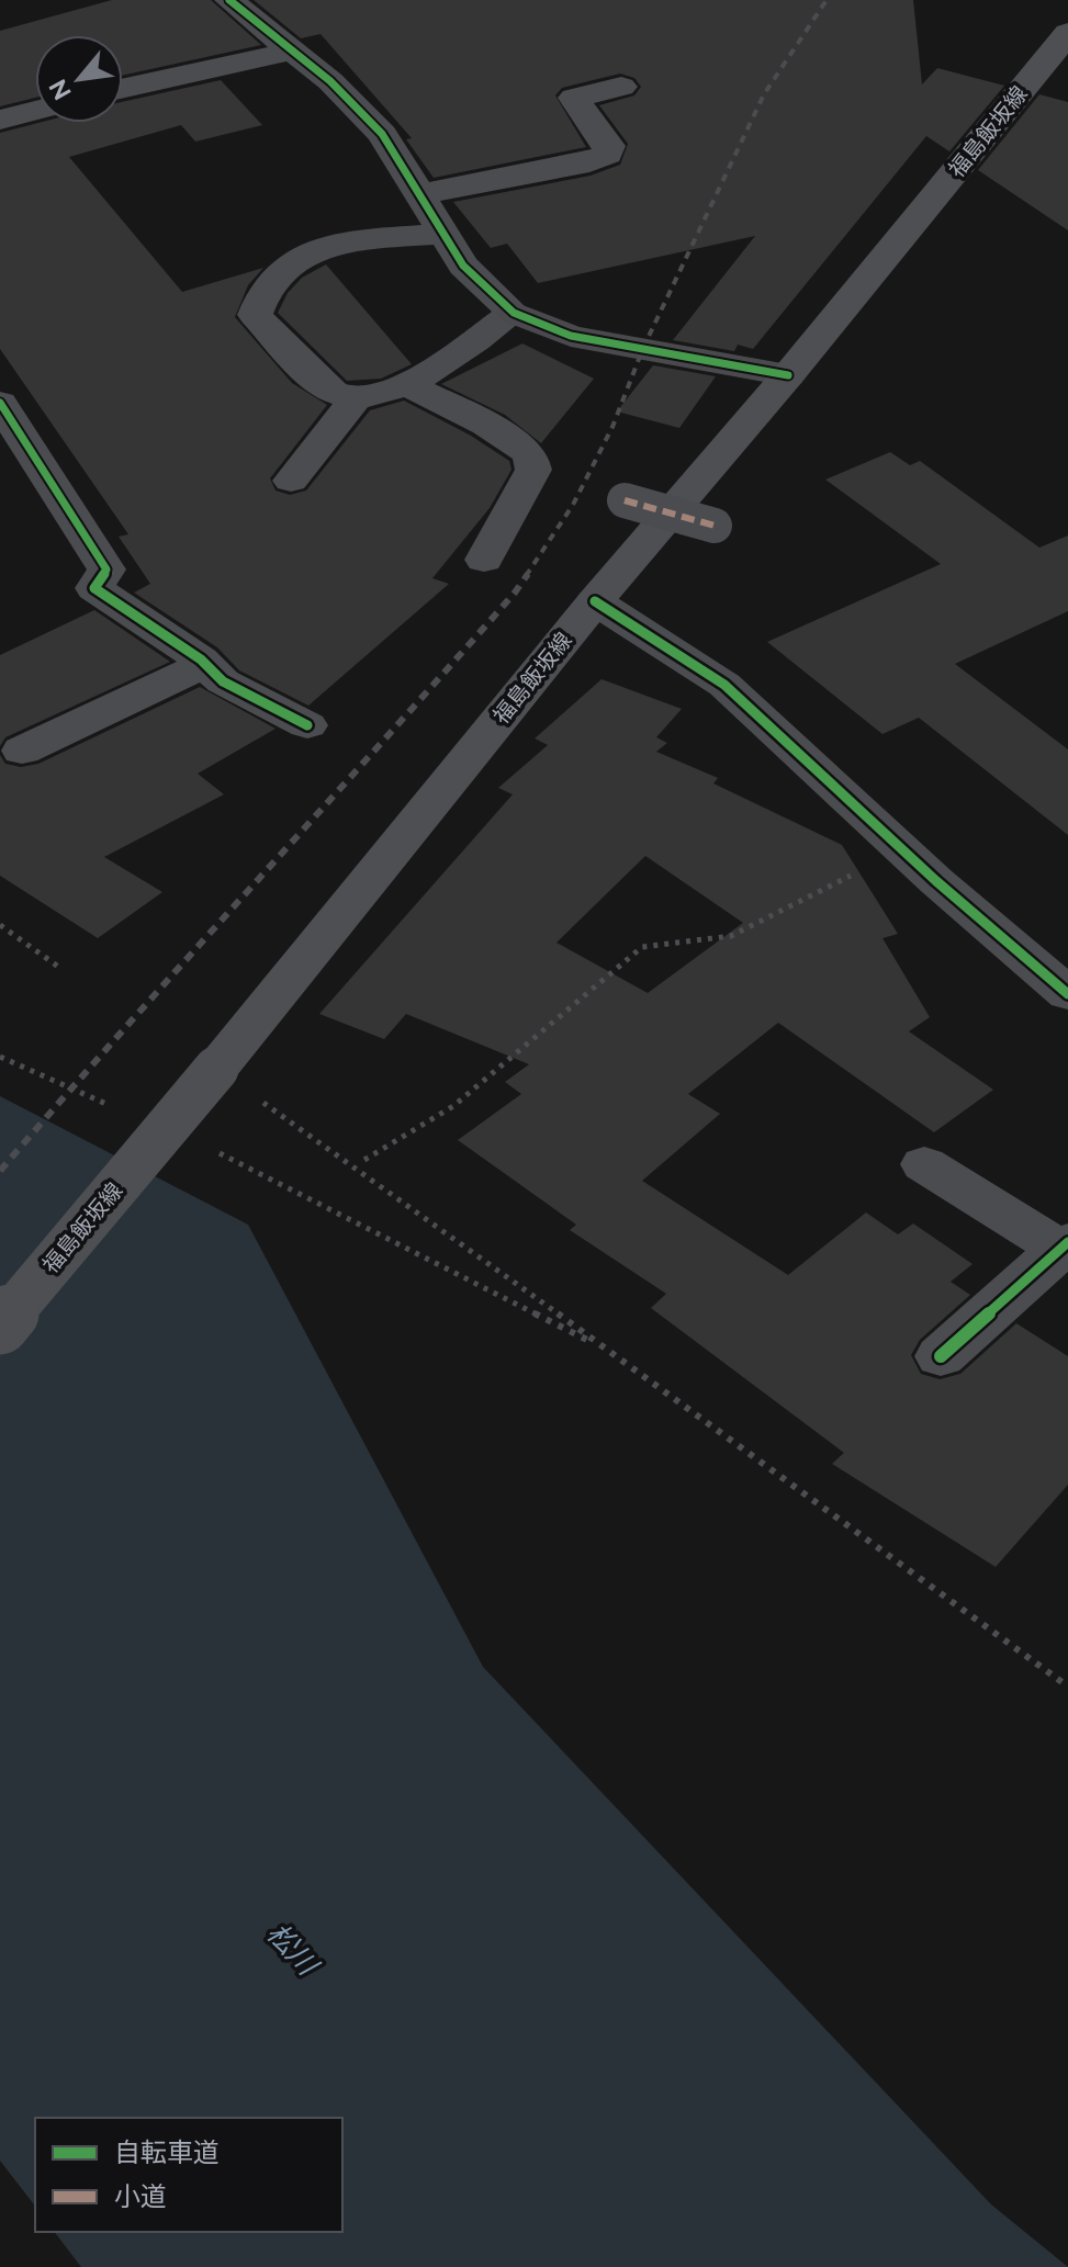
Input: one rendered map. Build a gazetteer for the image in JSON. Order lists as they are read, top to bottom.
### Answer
{
  "streets": {
    "main road": ["福島飯坂線"]
  },
  "water": ["松川"],
  "legend": ["自転車道", "小道"],
  "north": "bottom left"
}
